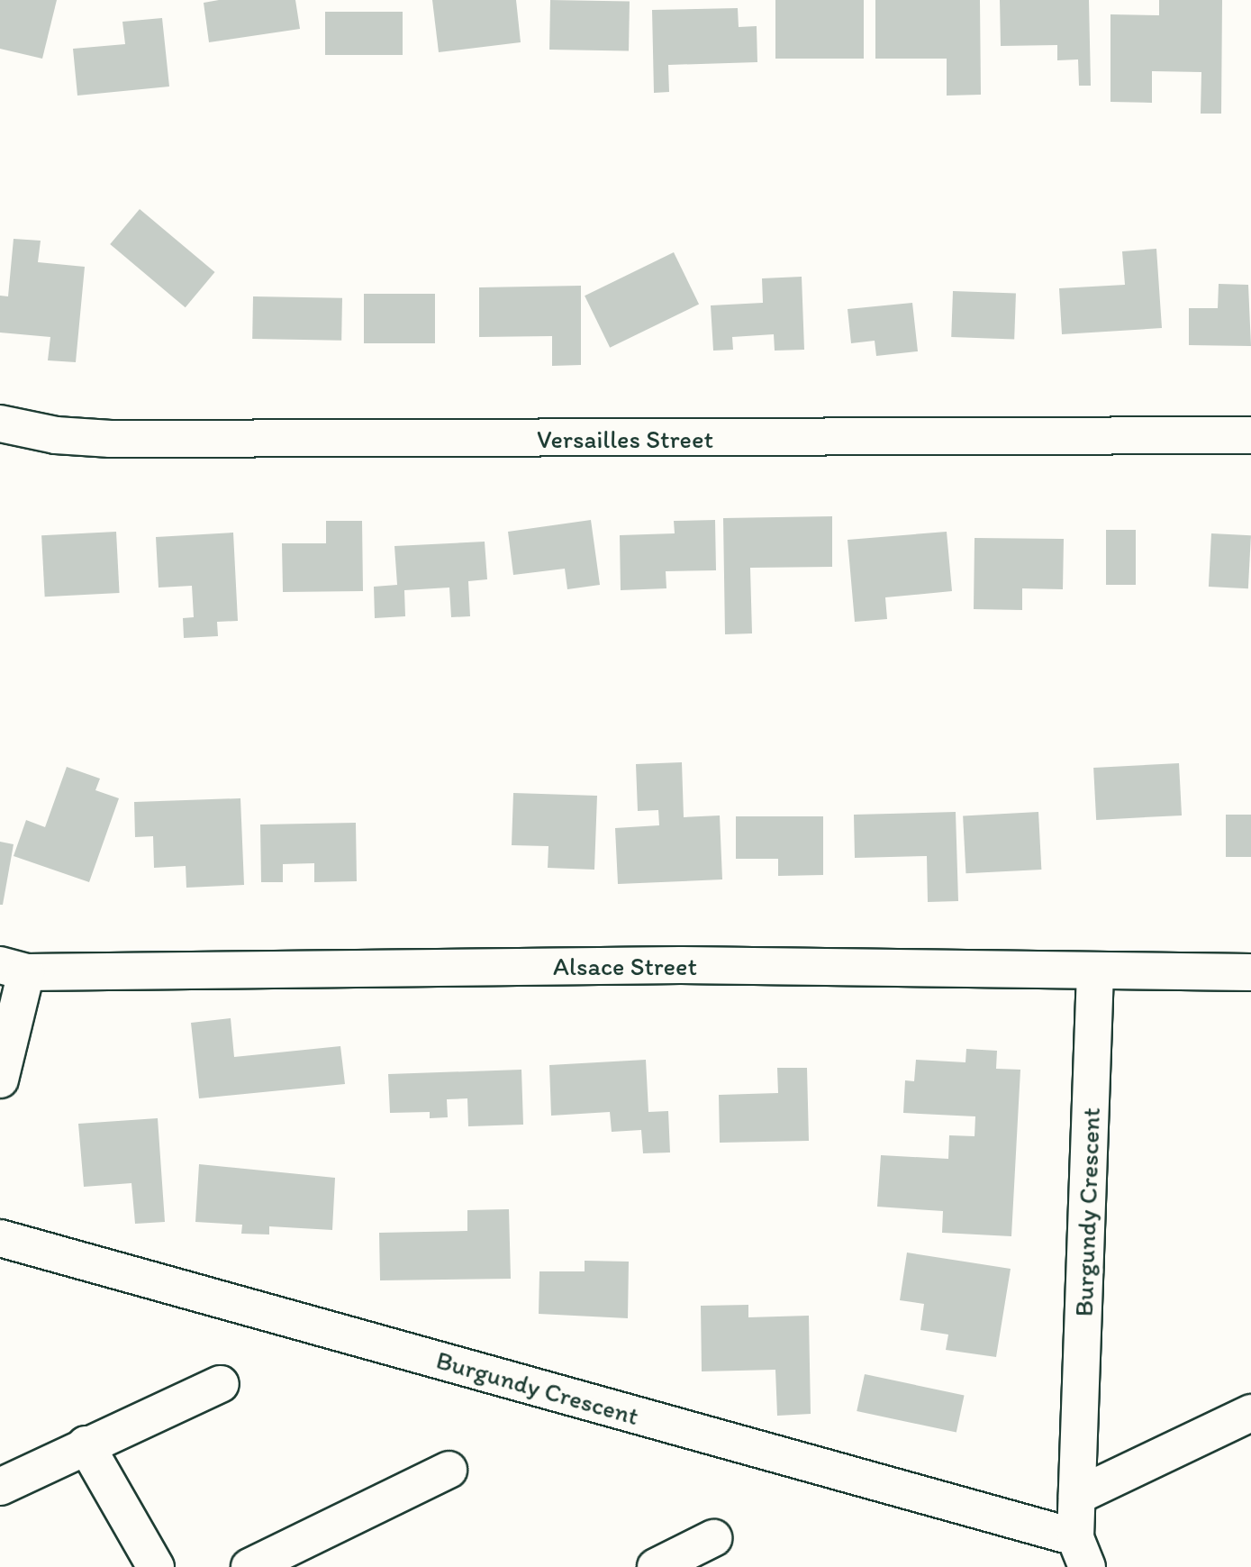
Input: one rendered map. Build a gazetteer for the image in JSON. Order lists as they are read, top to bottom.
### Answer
{
  "streets": {
    "street": ["Versailles Street", "Alsace Street", "Burgundy Crescent"]
  },
  "crossings": [
    ["Alsace Street", "Burgundy Crescent"]
  ]
}
